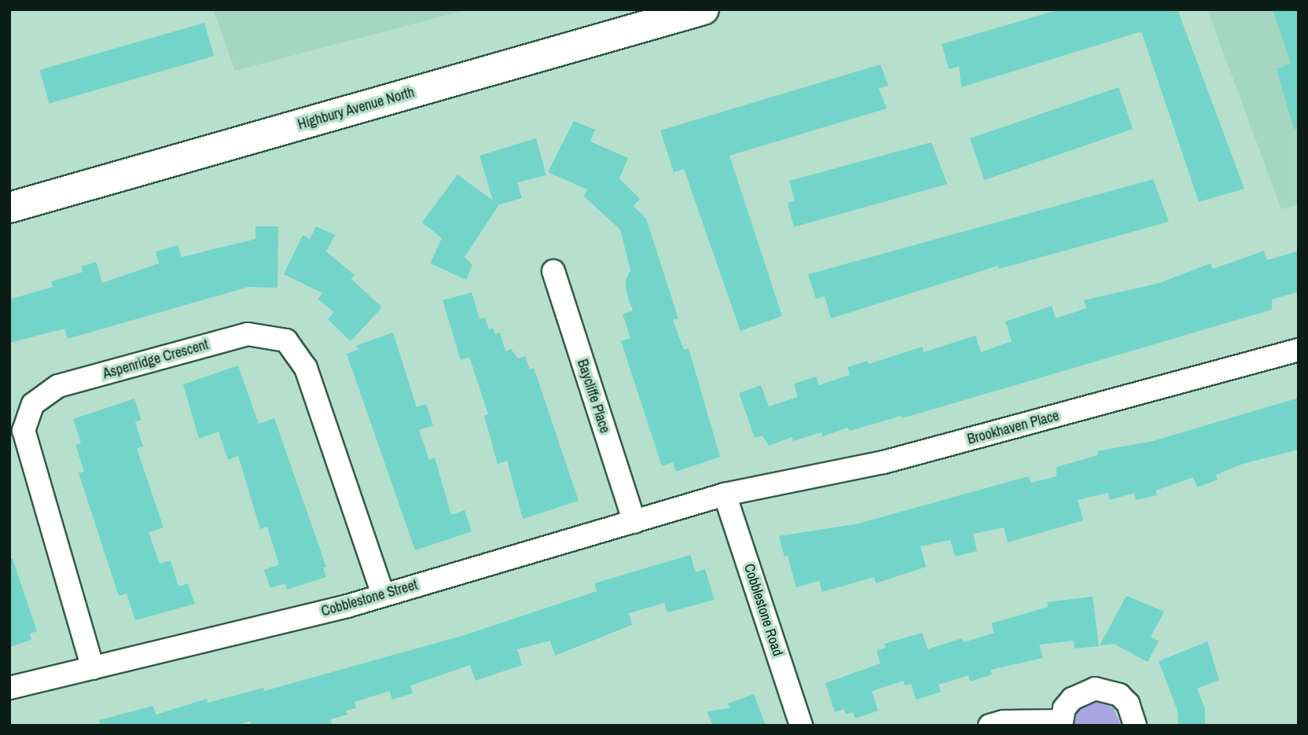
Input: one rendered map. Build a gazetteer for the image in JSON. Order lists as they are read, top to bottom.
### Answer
{
  "streets": {
    "main road": ["Highbury Avenue North"],
    "street": [
      "Aspenridge Crescent",
      "Baycliffe Place",
      "Brookhaven Place",
      "Cobblestone Street",
      "Cobblestone Road"
    ]
  },
  "crossings": [
    ["Aspenridge Crescent", "Cobblestone Street"],
    ["Baycliffe Place", "Cobblestone Street"],
    ["Brookhaven Place", "Cobblestone Street"],
    ["Brookhaven Place", "Cobblestone Road"],
    ["Cobblestone Street", "Cobblestone Road"]
  ]
}
